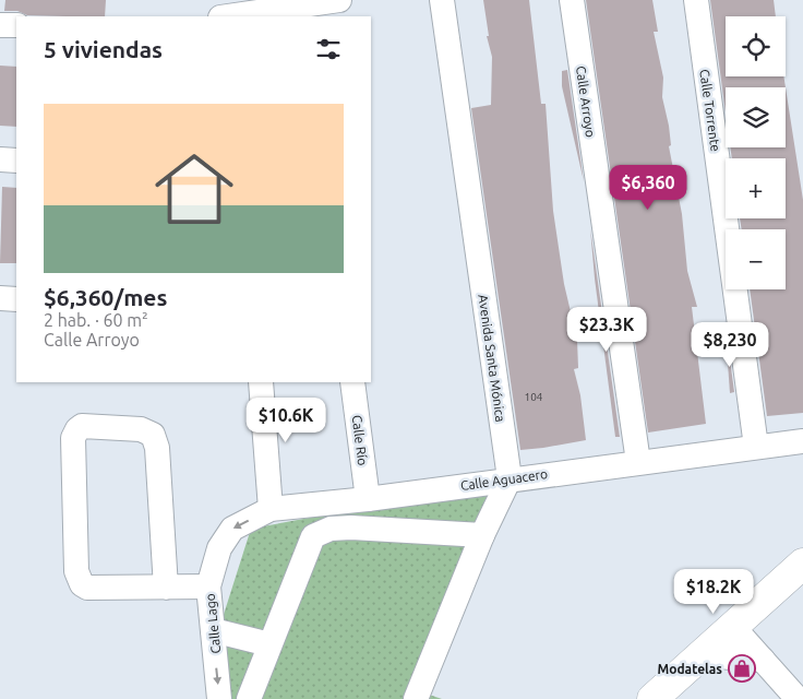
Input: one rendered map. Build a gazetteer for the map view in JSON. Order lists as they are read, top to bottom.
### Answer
{
  "streets": {
    "street": [
      "Calle Arroyo",
      "Calle Torrente",
      "Avenida Santa Mónica",
      "Calle Río",
      "Calle Aguacero",
      "Calle Lago"
    ]
  },
  "crossings": [
    ["Calle Arroyo", "Calle Aguacero"],
    ["Calle Torrente", "Calle Aguacero"],
    ["Avenida Santa Mónica", "Calle Aguacero"],
    ["Calle Río", "Calle Aguacero"],
    ["Calle Aguacero", "Calle Lago"]
  ],
  "one_way": ["Calle Lago"],
  "places": {
    "shop": ["Modatelas"]
  },
  "house_numbers": ["104"],
  "page": {
    "map_buttons": ["+", "−"],
    "heading": "5 viviendas",
    "list": [
      {
        "name": "$6,360/mes",
        "note": "2 hab. · 60 m² · Calle Arroyo"
      }
    ],
    "price": [
      "$6,360",
      "$23.3K",
      "$8,230",
      "$10.6K",
      "$18.2K"
    ]
  }
}
